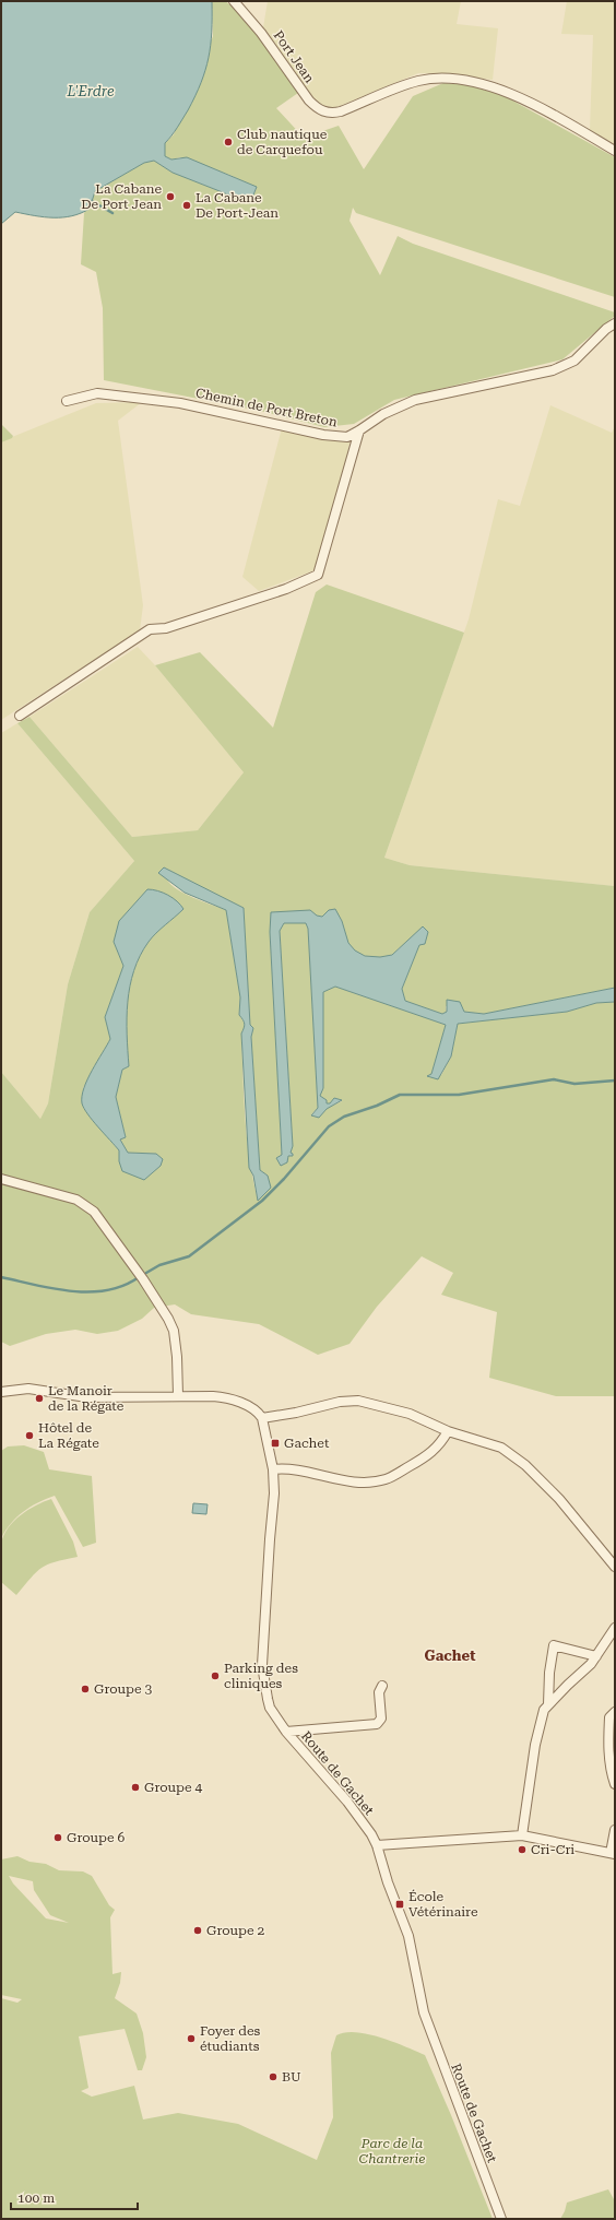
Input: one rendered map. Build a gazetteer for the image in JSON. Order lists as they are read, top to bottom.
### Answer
{
  "streets": {
    "street": ["Port Jean", "Chemin de Port Breton", "Route de Gachet"]
  },
  "districts": ["Gachet"],
  "water": ["L'Erdre"],
  "parks": ["Parc de la Chantrerie"],
  "places": {
    "other": [
      "Club nautique de Carquefou",
      "La Cabane De Port Jean",
      "La Cabane De Port-Jean",
      "Le Manoir de la Régate",
      "Hôtel de La Régate",
      "Parking des cliniques",
      "Groupe 3",
      "Groupe 4",
      "Groupe 6",
      "Cri-Cri",
      "Groupe 2",
      "Foyer des étudiants",
      "BU"
    ],
    "transit": ["Gachet", "École Vétérinaire"]
  },
  "scale_bar": "100 m"
}
